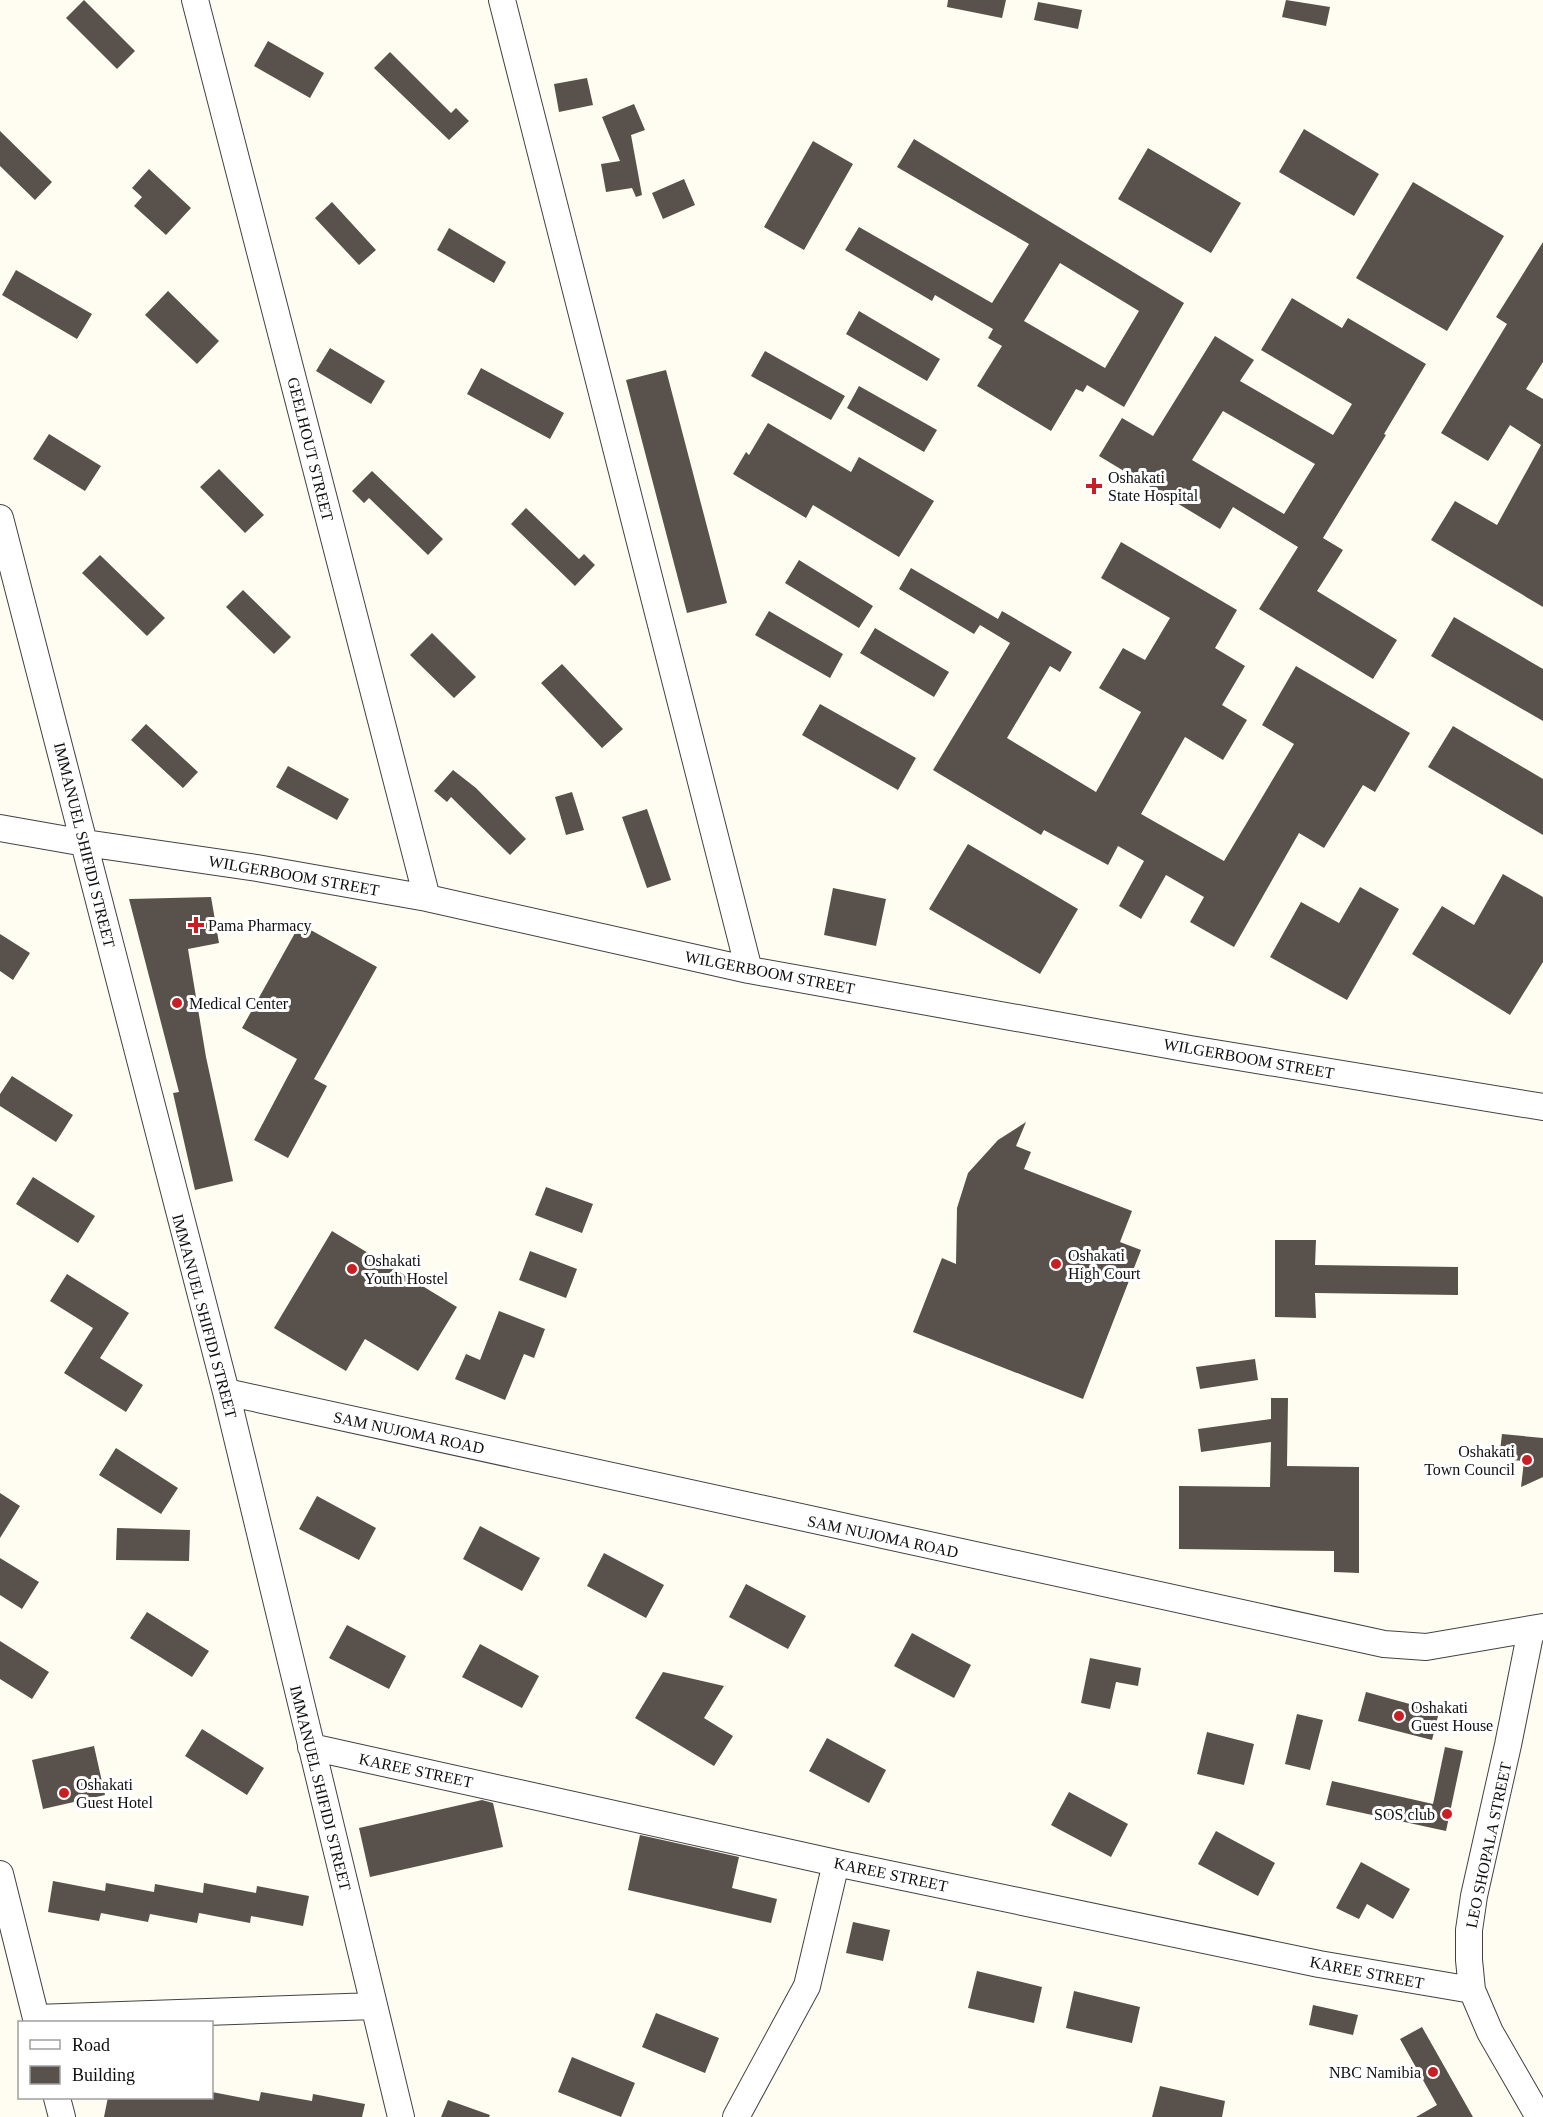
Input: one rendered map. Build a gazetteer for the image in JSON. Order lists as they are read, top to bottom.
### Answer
{
  "streets": {
    "street": [
      "GEELHOUT STREET",
      "IMMANUEL SHIFIDI STREET",
      "WILGERBOOM STREET",
      "SAM NUJOMA ROAD",
      "KAREE STREET",
      "LEO SHOPALA STREET"
    ]
  },
  "crossings": [
    ["GEELHOUT STREET", "WILGERBOOM STREET"],
    ["IMMANUEL SHIFIDI STREET", "WILGERBOOM STREET"],
    ["IMMANUEL SHIFIDI STREET", "SAM NUJOMA ROAD"],
    ["IMMANUEL SHIFIDI STREET", "KAREE STREET"],
    ["SAM NUJOMA ROAD", "LEO SHOPALA STREET"],
    ["KAREE STREET", "LEO SHOPALA STREET"]
  ],
  "places": {
    "health": ["Oshakati State Hospital", "Pama Pharmacy"],
    "other": [
      "Medical Center",
      "Oshakati High Court",
      "Oshakati Youth Hostel",
      "Oshakati Town Council",
      "Oshakati Guest House",
      "Oshakati Guest Hotel",
      "SOS club",
      "NBC Namibia"
    ]
  },
  "legend": ["Road", "Building"]
}
